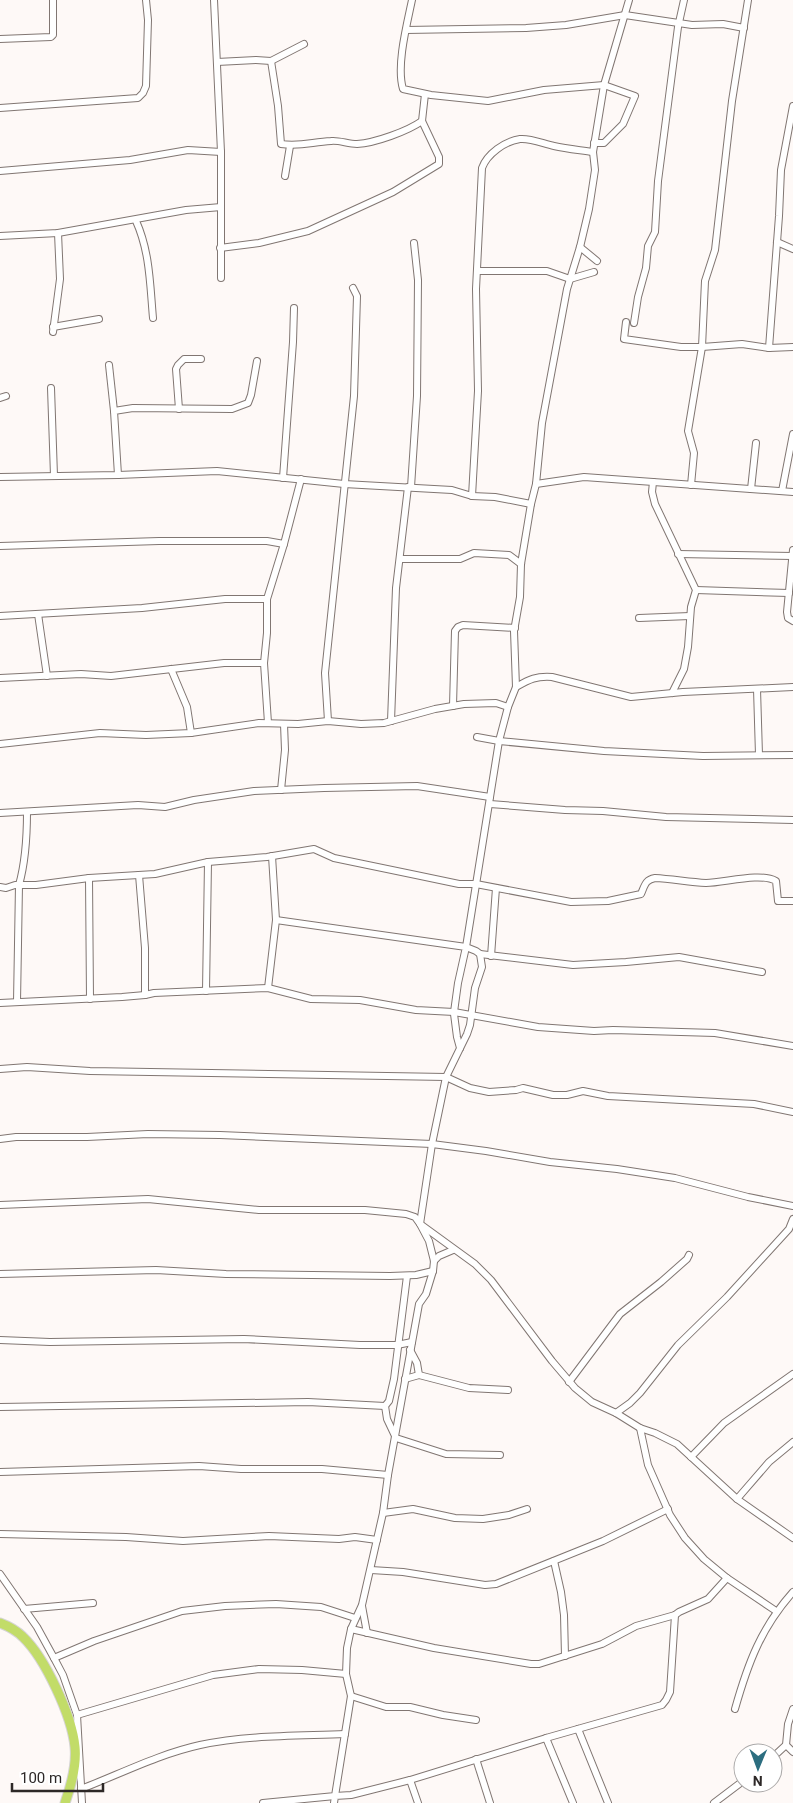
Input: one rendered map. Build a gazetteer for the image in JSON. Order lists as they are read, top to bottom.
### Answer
{
  "scale_bar": "100 m",
  "north": "bottom"
}
